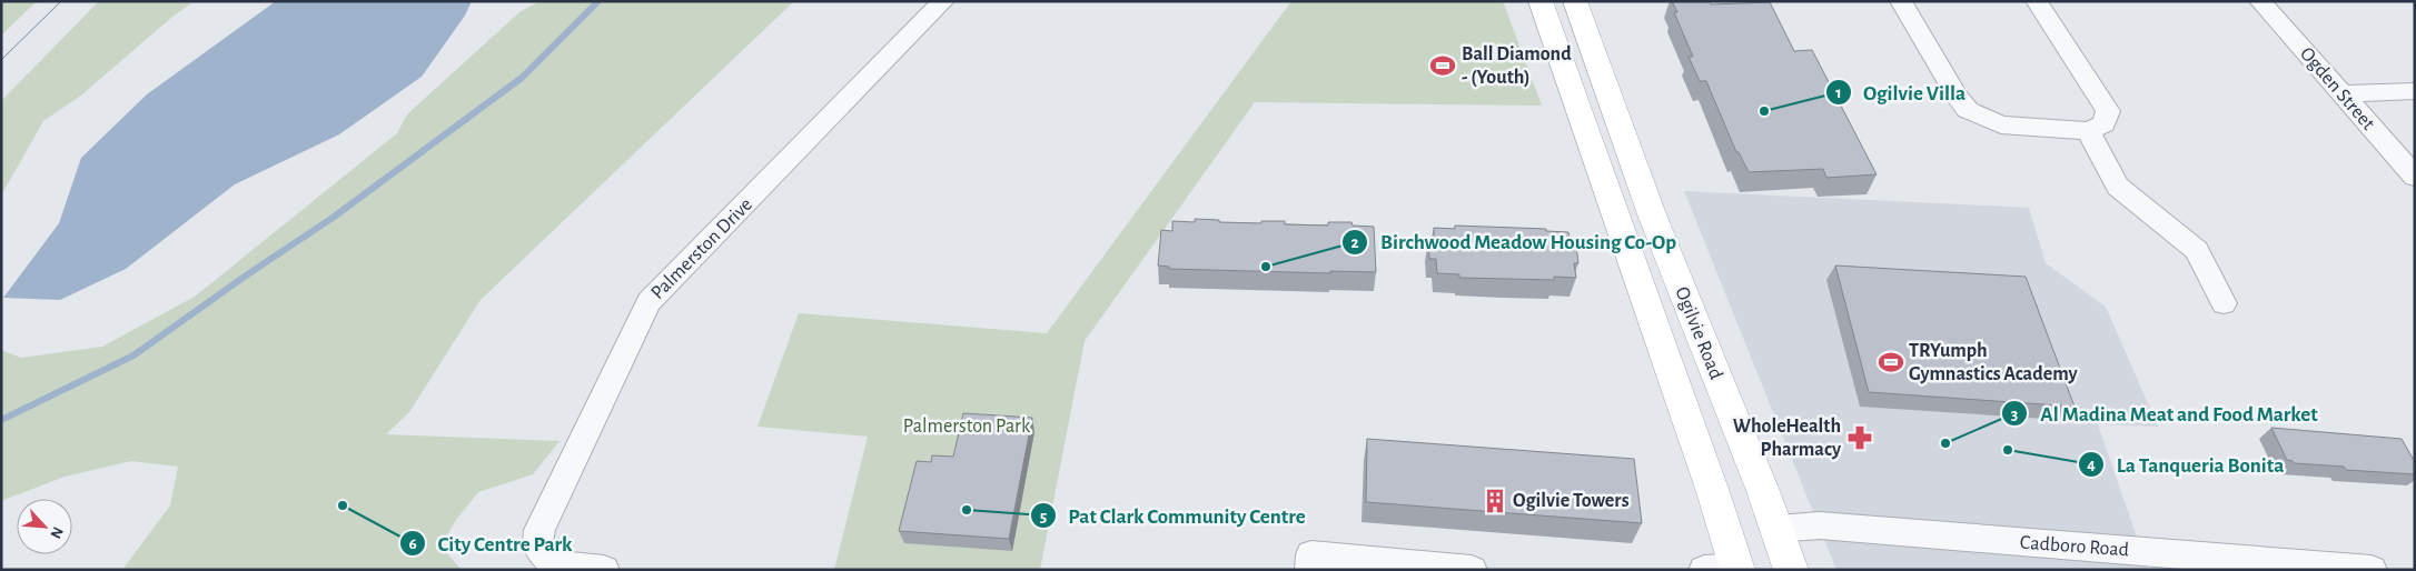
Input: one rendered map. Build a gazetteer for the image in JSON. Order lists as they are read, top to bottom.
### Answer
{
  "streets": {
    "main road": ["Ogilvie Road"],
    "street": ["Ogden Street", "Palmerston Drive", "Cadboro Road"]
  },
  "crossings": [
    ["Ogilvie Road", "Cadboro Road"]
  ],
  "parks": ["Palmerston Park"],
  "places": {
    "sports": ["Ball Diamond - (Youth)", "TRYumph Gymnastics Academy"],
    "other": [
      "Ogilvie Villa",
      "Birchwood Meadow Housing Co-Op",
      "Al Madina Meat and Food Market",
      "La Tanqueria Bonita",
      "City Centre Park",
      "Pat Clark Community Centre"
    ],
    "pharmacy": ["WholeHealth Pharmacy"],
    "building": ["Ogilvie Towers"]
  },
  "north": "bottom right"
}
